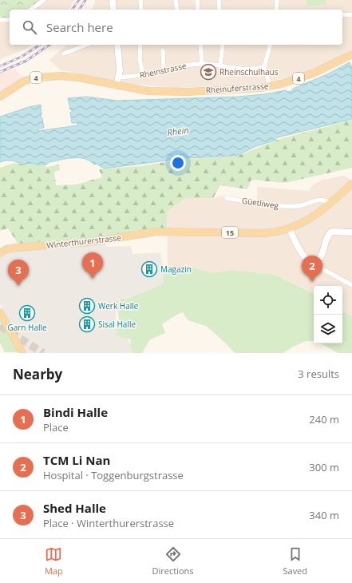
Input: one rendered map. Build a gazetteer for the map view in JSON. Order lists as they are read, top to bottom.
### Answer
{
  "streets": {
    "main road": [
      "4",
      "Rheinuferstrasse",
      "15",
      "Winterthurerstrasse"
    ],
    "street": ["Rheinstrasse", "Güetliweg"]
  },
  "crossings": [
    ["4", "Rheinuferstrasse"],
    ["Güetliweg", "15"],
    ["15", "Winterthurerstrasse"]
  ],
  "water": ["Rhein"],
  "places": {
    "school or university": ["Rheinschulhaus"],
    "building": [
      "Magazin",
      "Werk Halle",
      "Garn Halle",
      "Sisal Halle"
    ]
  },
  "page": {
    "search": "Search here",
    "pins": ["1", "2", "3"],
    "heading": ["Nearby", "3 results"],
    "list": [
      {
        "mark": "1",
        "name": "Bindi Halle",
        "note": "Place",
        "value": "240 m"
      },
      {
        "mark": "2",
        "name": "TCM Li Nan",
        "note": "Hospital · Toggenburgstrasse",
        "value": "300 m"
      },
      {
        "mark": "3",
        "name": "Shed Halle",
        "note": "Place · Winterthurerstrasse",
        "value": "340 m"
      }
    ],
    "nav": ["Map", "Directions", "Saved"]
  }
}
